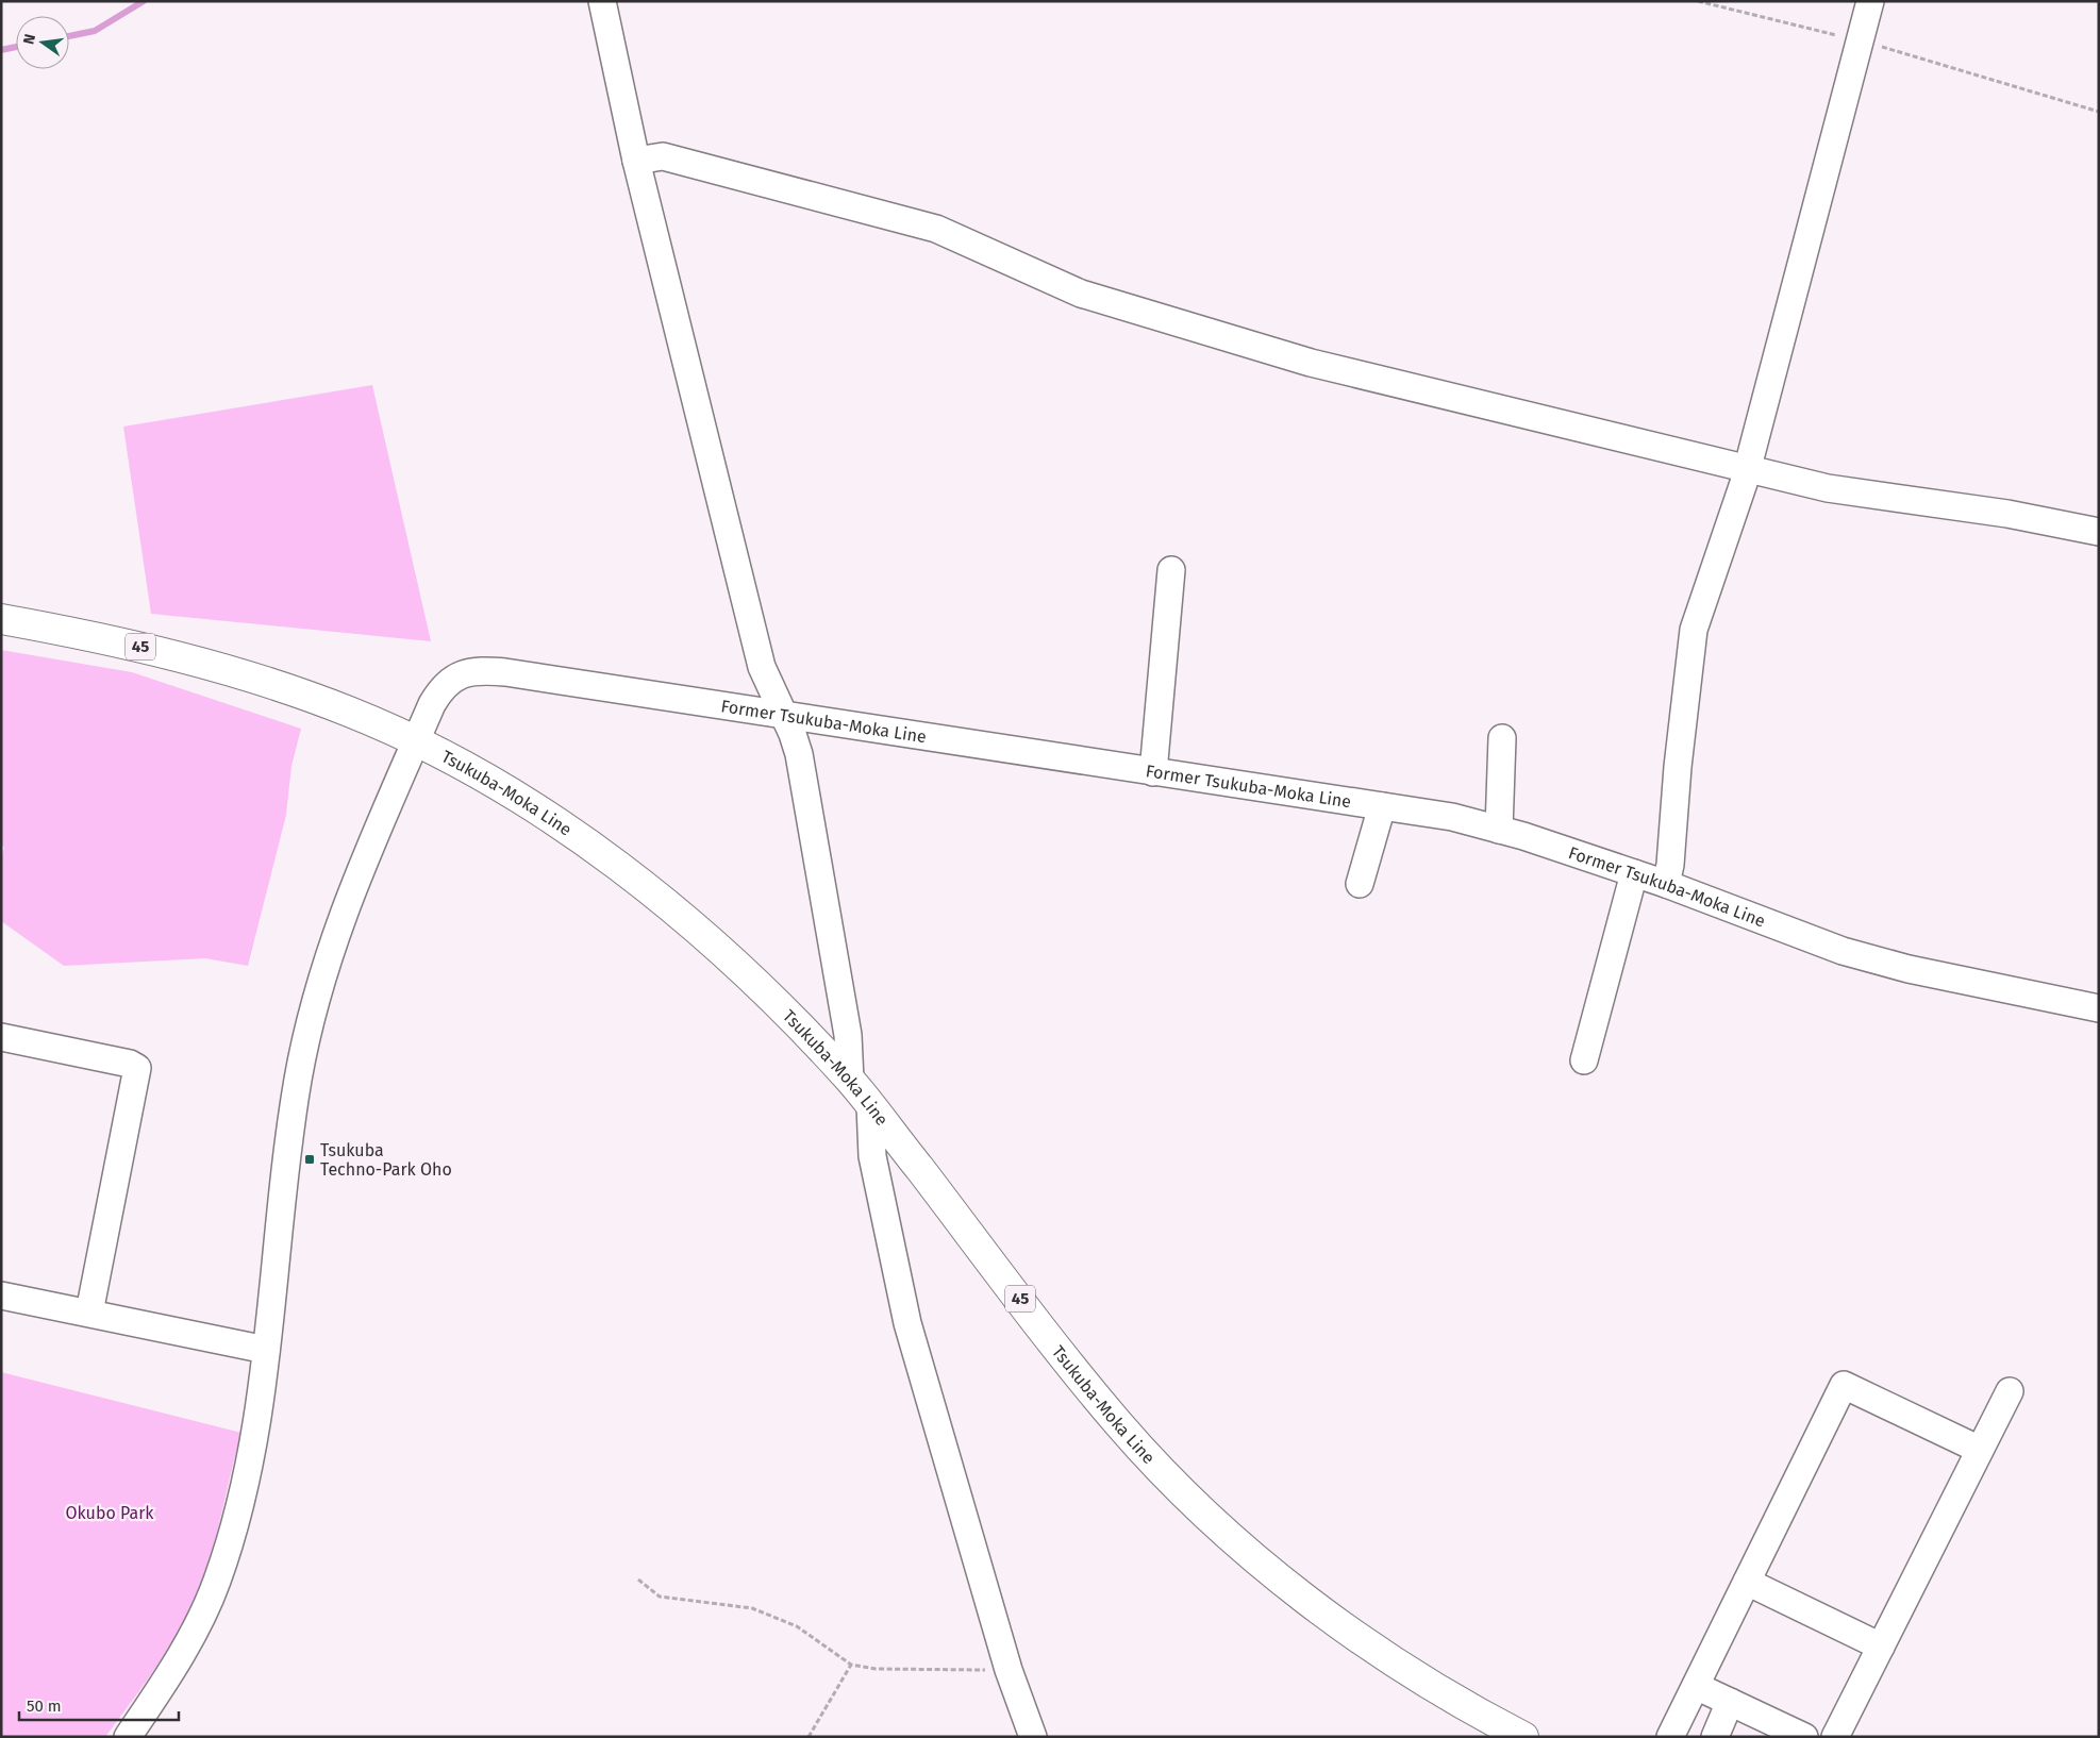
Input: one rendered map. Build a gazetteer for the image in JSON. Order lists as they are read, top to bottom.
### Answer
{
  "streets": {
    "main road": ["45", "Tsukuba-Moka Line"],
    "street": ["Former Tsukuba-Moka Line"]
  },
  "crossings": [
    ["Former Tsukuba-Moka Line", "Tsukuba-Moka Line"]
  ],
  "parks": ["Okubo Park"],
  "places": {
    "transit": ["Tsukuba Techno-Park Oho"]
  },
  "scale_bar": "50 m",
  "north": "left"
}
